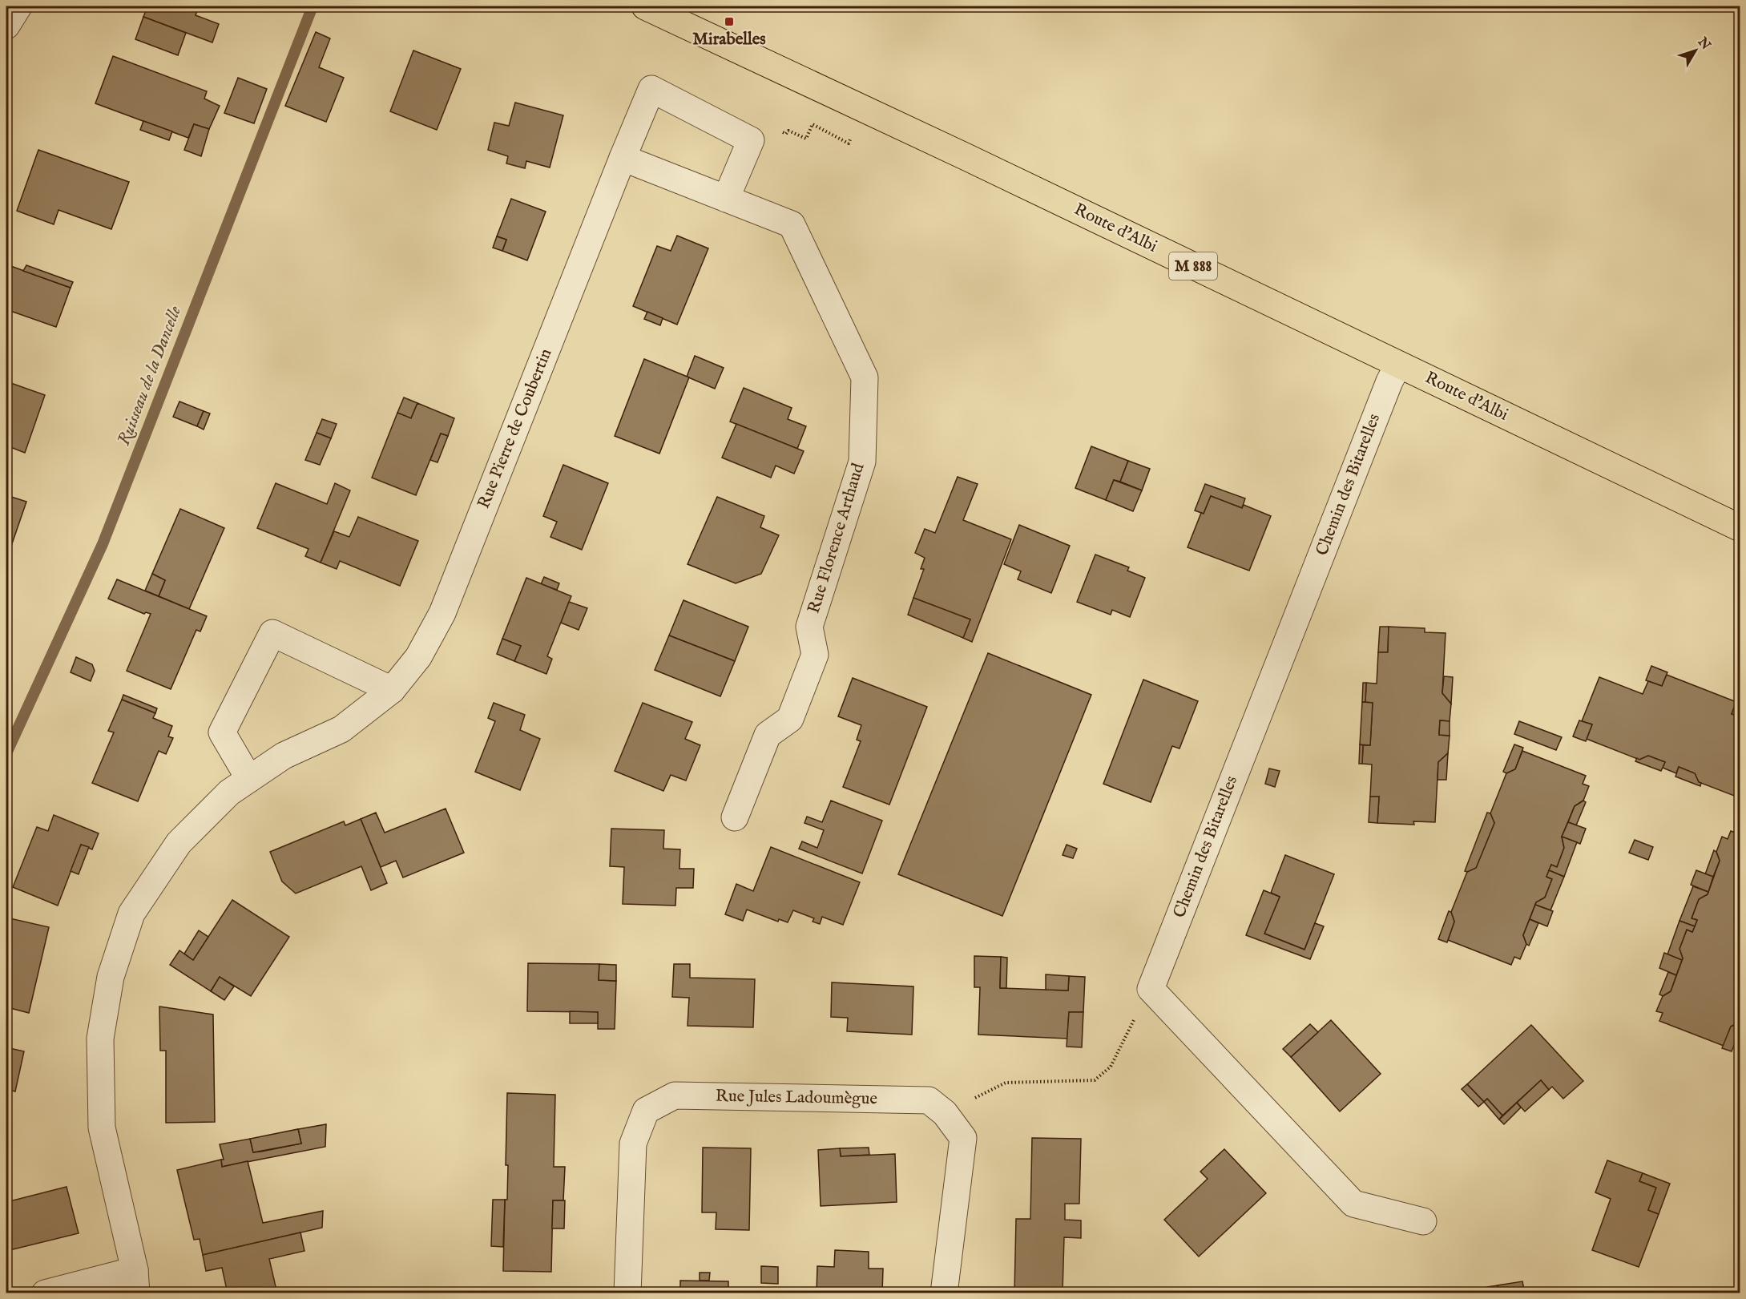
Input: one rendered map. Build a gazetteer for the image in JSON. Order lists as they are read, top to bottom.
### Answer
{
  "streets": {
    "main road": ["Route d'Albi", "M 888"],
    "street": [
      "Rue Pierre de Coubertin",
      "Chemin des Bitarelles",
      "Rue Florence Arthaud",
      "Rue Jules Ladoumègue"
    ]
  },
  "crossings": [
    ["Route d'Albi", "Chemin des Bitarelles"],
    ["Rue Pierre de Coubertin", "Rue Florence Arthaud"]
  ],
  "water": ["Ruisseau de la Dancelle"],
  "places": {
    "transit": ["Mirabelles"]
  },
  "north": "top right"
}
